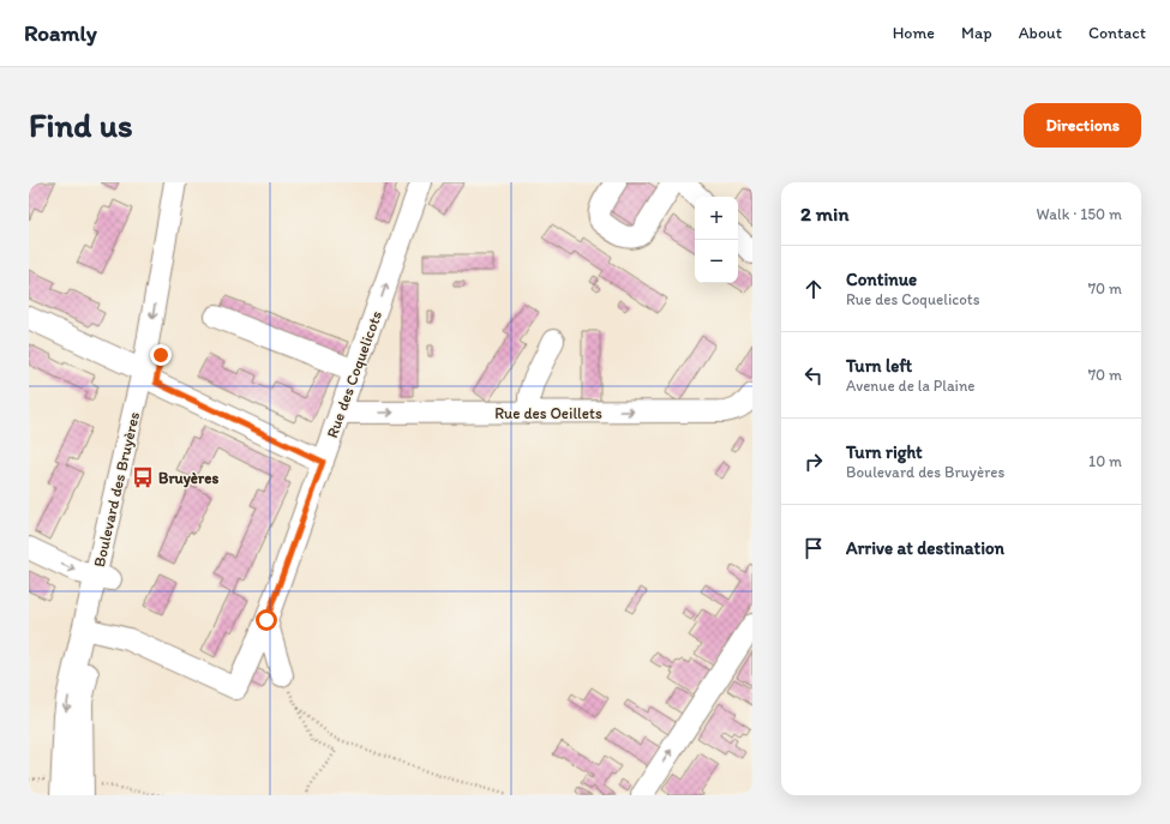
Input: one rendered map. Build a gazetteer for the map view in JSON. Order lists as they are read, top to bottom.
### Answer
{
  "streets": {
    "street": ["Rue des Coquelicots", "Rue des Oeillets", "Boulevard des Bruyères"]
  },
  "crossings": [
    ["Rue des Coquelicots", "Rue des Oeillets"],
    ["Rue des Coquelicots", "Boulevard des Bruyères"]
  ],
  "one_way": ["Rue des Oeillets"],
  "places": {
    "bus stop": ["Bruyères"]
  },
  "page": {
    "header": "Roamly",
    "nav": [
      "Home",
      "Map",
      "About",
      "Contact"
    ],
    "buttons": "Directions",
    "title": "Find us",
    "heading": ["2 min", "Walk · 150 m"],
    "map_buttons": ["+", "−"],
    "list": [
      ["Continue", "Rue des Coquelicots", "70 m"],
      ["Turn left", "Avenue de la Plaine", "70 m"],
      ["Turn right", "Boulevard des Bruyères", "10 m"],
      "Arrive at destination"
    ]
  }
}
